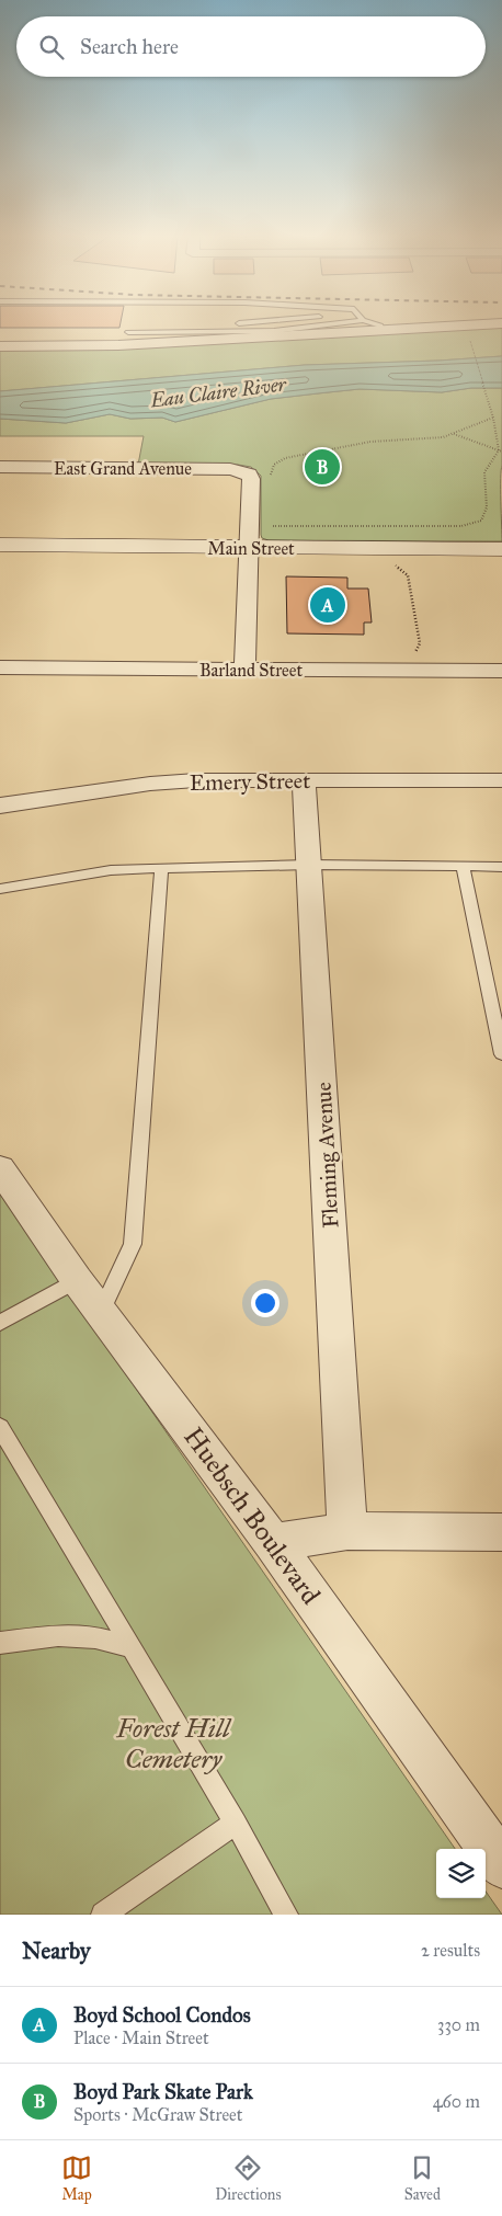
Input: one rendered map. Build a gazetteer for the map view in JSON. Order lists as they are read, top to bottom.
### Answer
{
  "streets": {
    "street": [
      "East Grand Avenue",
      "Main Street",
      "Barland Street",
      "Emery Street",
      "Fleming Avenue",
      "Huebsch Boulevard"
    ]
  },
  "crossings": [
    ["East Grand Avenue", "Main Street"],
    ["Emery Street", "Fleming Avenue"]
  ],
  "water": ["Eau Claire River"],
  "parks": ["Forest Hill Cemetery"],
  "page": {
    "search": "Search here",
    "pins": ["B", "A"],
    "heading": ["Nearby", "2 results"],
    "list": [
      {
        "mark": "A",
        "name": "Boyd School Condos",
        "note": "Place · Main Street",
        "value": "330 m"
      },
      {
        "mark": "B",
        "name": "Boyd Park Skate Park",
        "note": "Sports · McGraw Street",
        "value": "460 m"
      }
    ],
    "nav": ["Map", "Directions", "Saved"]
  }
}
